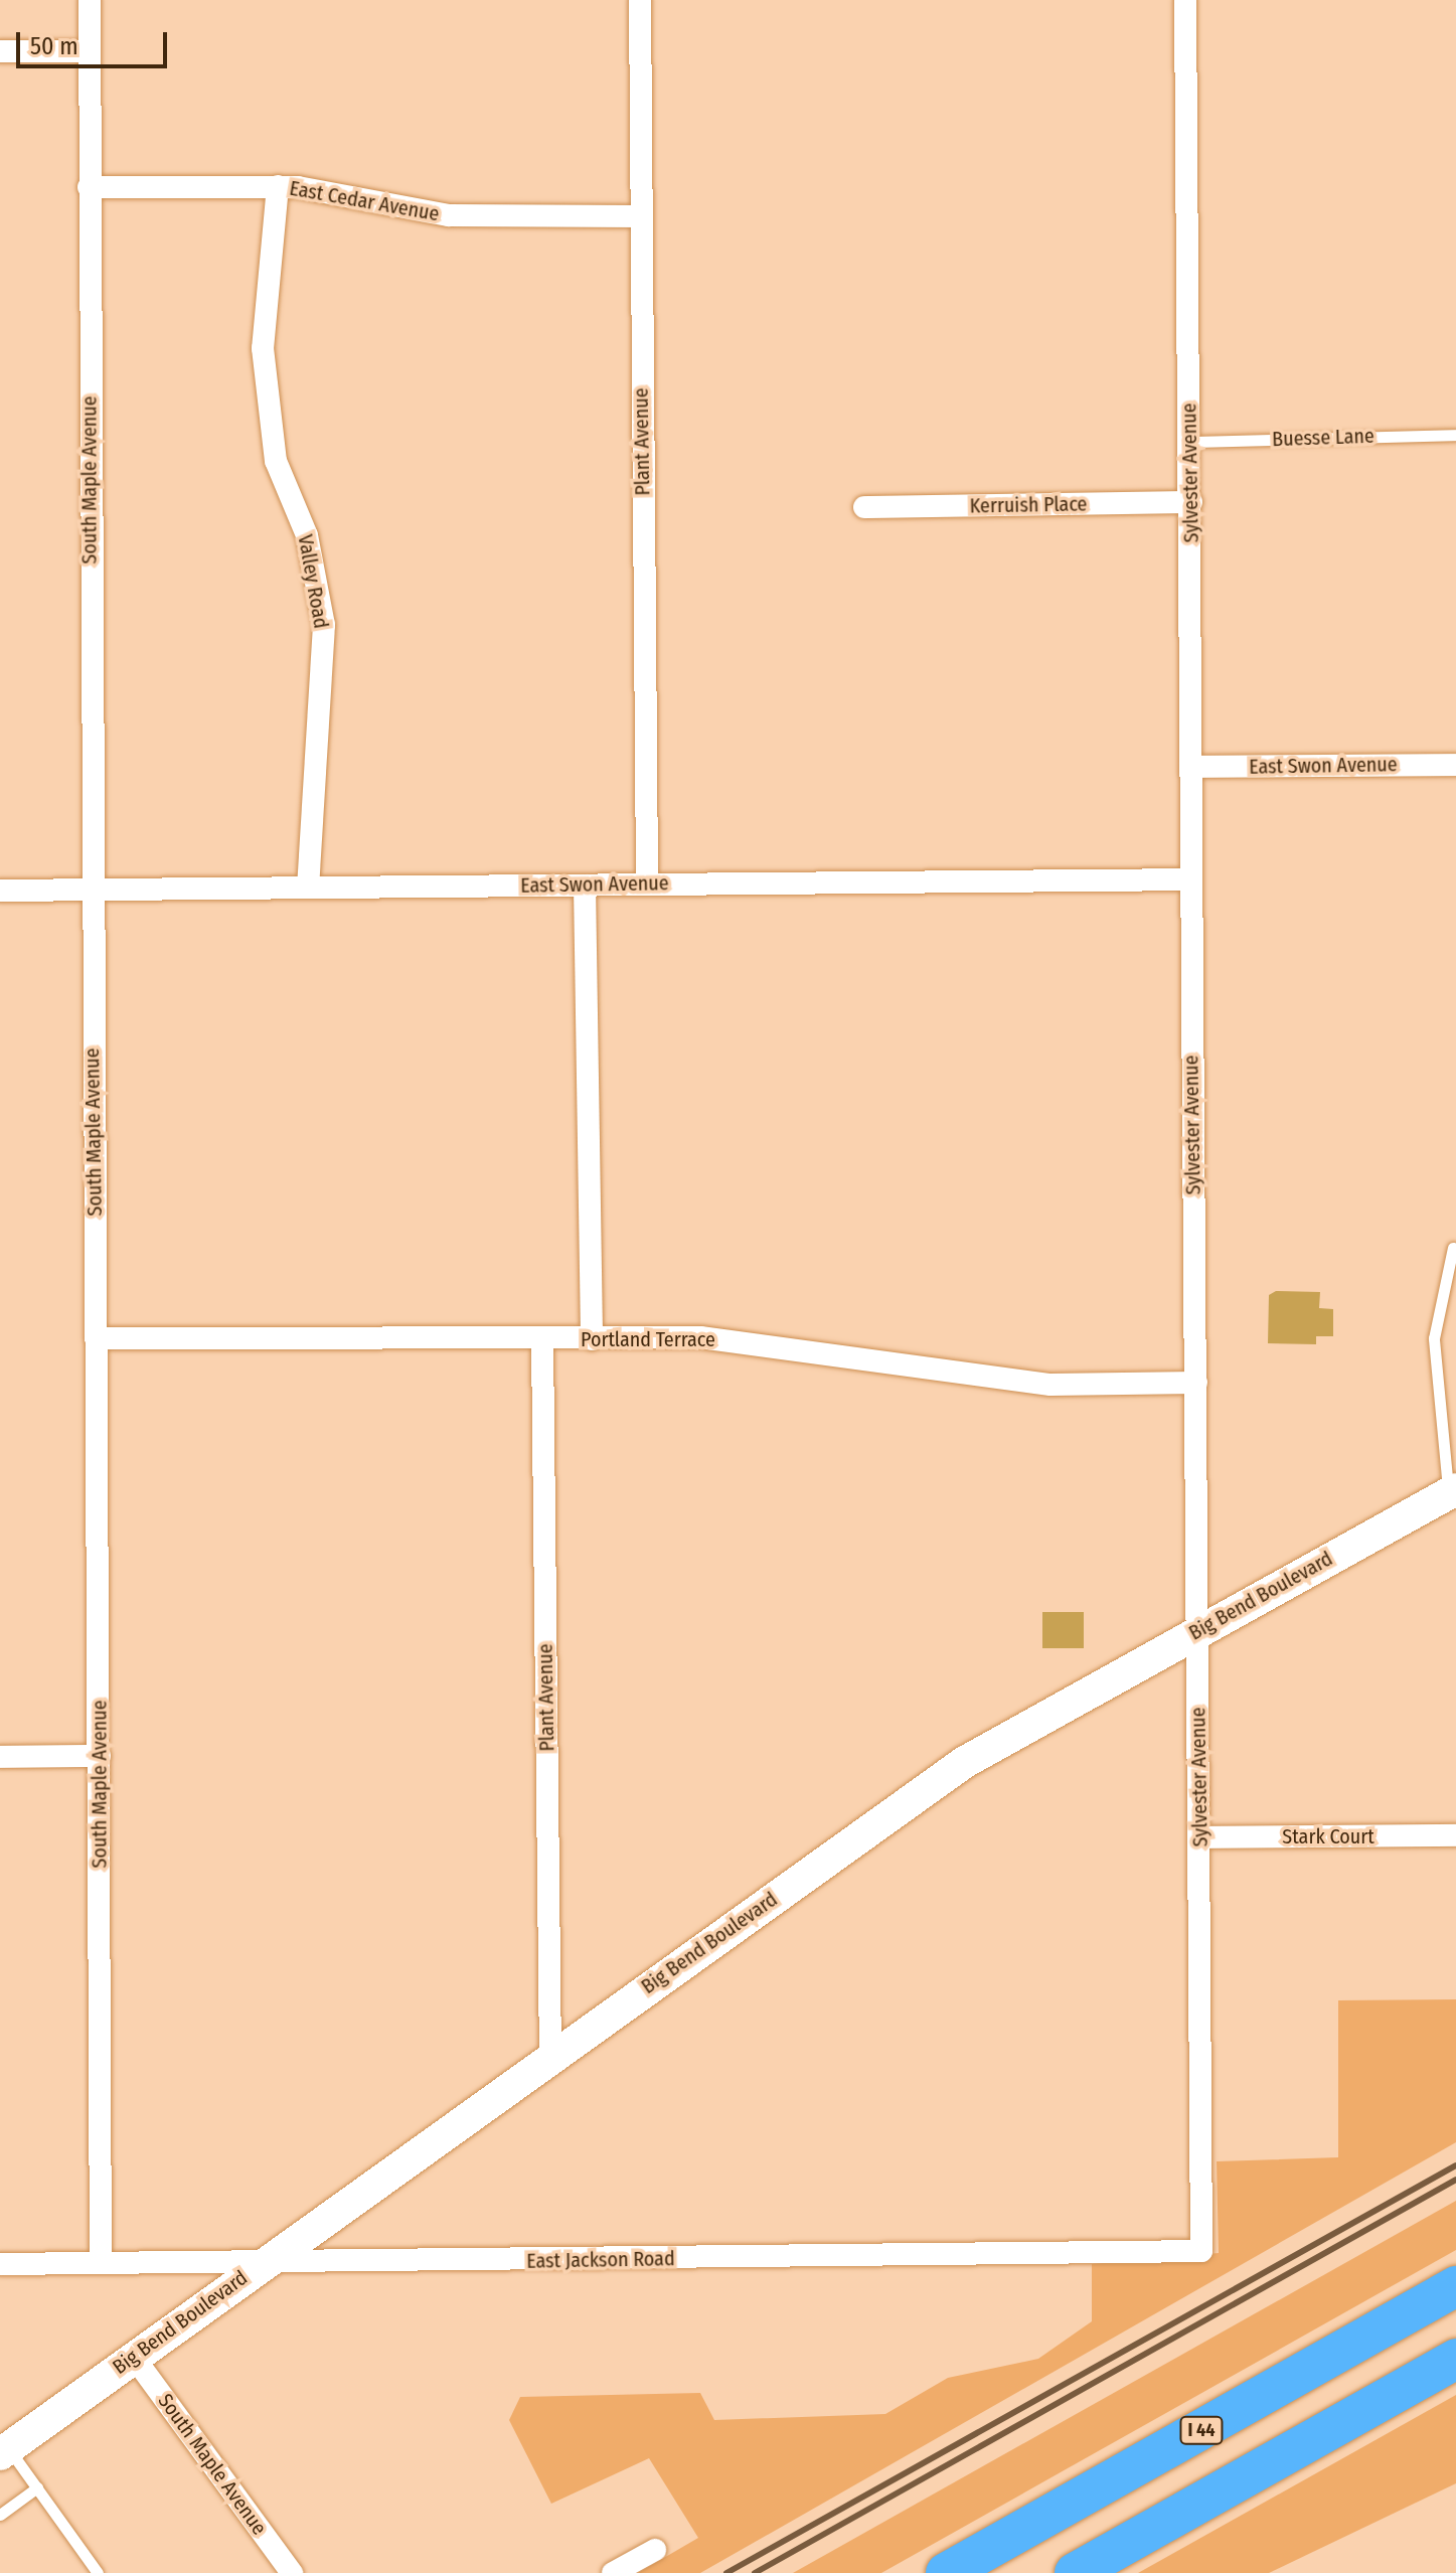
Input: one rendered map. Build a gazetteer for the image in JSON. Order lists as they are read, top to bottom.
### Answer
{
  "streets": {
    "highway": ["I 44"],
    "main road": ["Big Bend Boulevard"],
    "street": [
      "East Cedar Avenue",
      "Plant Avenue",
      "Sylvester Avenue",
      "South Maple Avenue",
      "Kerruish Place",
      "Valley Road",
      "East Swon Avenue",
      "Portland Terrace",
      "Stark Court",
      "East Jackson Road"
    ],
    "lane": ["Buesse Lane"]
  },
  "crossings": [
    ["East Cedar Avenue", "Plant Avenue"],
    ["East Cedar Avenue", "South Maple Avenue"],
    ["East Cedar Avenue", "Valley Road"],
    ["Buesse Lane", "Sylvester Avenue"],
    ["Plant Avenue", "East Swon Avenue"],
    ["Plant Avenue", "Portland Terrace"],
    ["Plant Avenue", "Big Bend Boulevard"],
    ["Sylvester Avenue", "Kerruish Place"],
    ["Sylvester Avenue", "East Swon Avenue"],
    ["Sylvester Avenue", "Portland Terrace"],
    ["Sylvester Avenue", "Big Bend Boulevard"],
    ["Sylvester Avenue", "Stark Court"],
    ["Sylvester Avenue", "East Jackson Road"],
    ["South Maple Avenue", "East Swon Avenue"],
    ["South Maple Avenue", "Portland Terrace"],
    ["South Maple Avenue", "Big Bend Boulevard"],
    ["South Maple Avenue", "East Jackson Road"],
    ["Valley Road", "East Swon Avenue"],
    ["Big Bend Boulevard", "East Jackson Road"]
  ],
  "scale_bar": "50 m"
}
